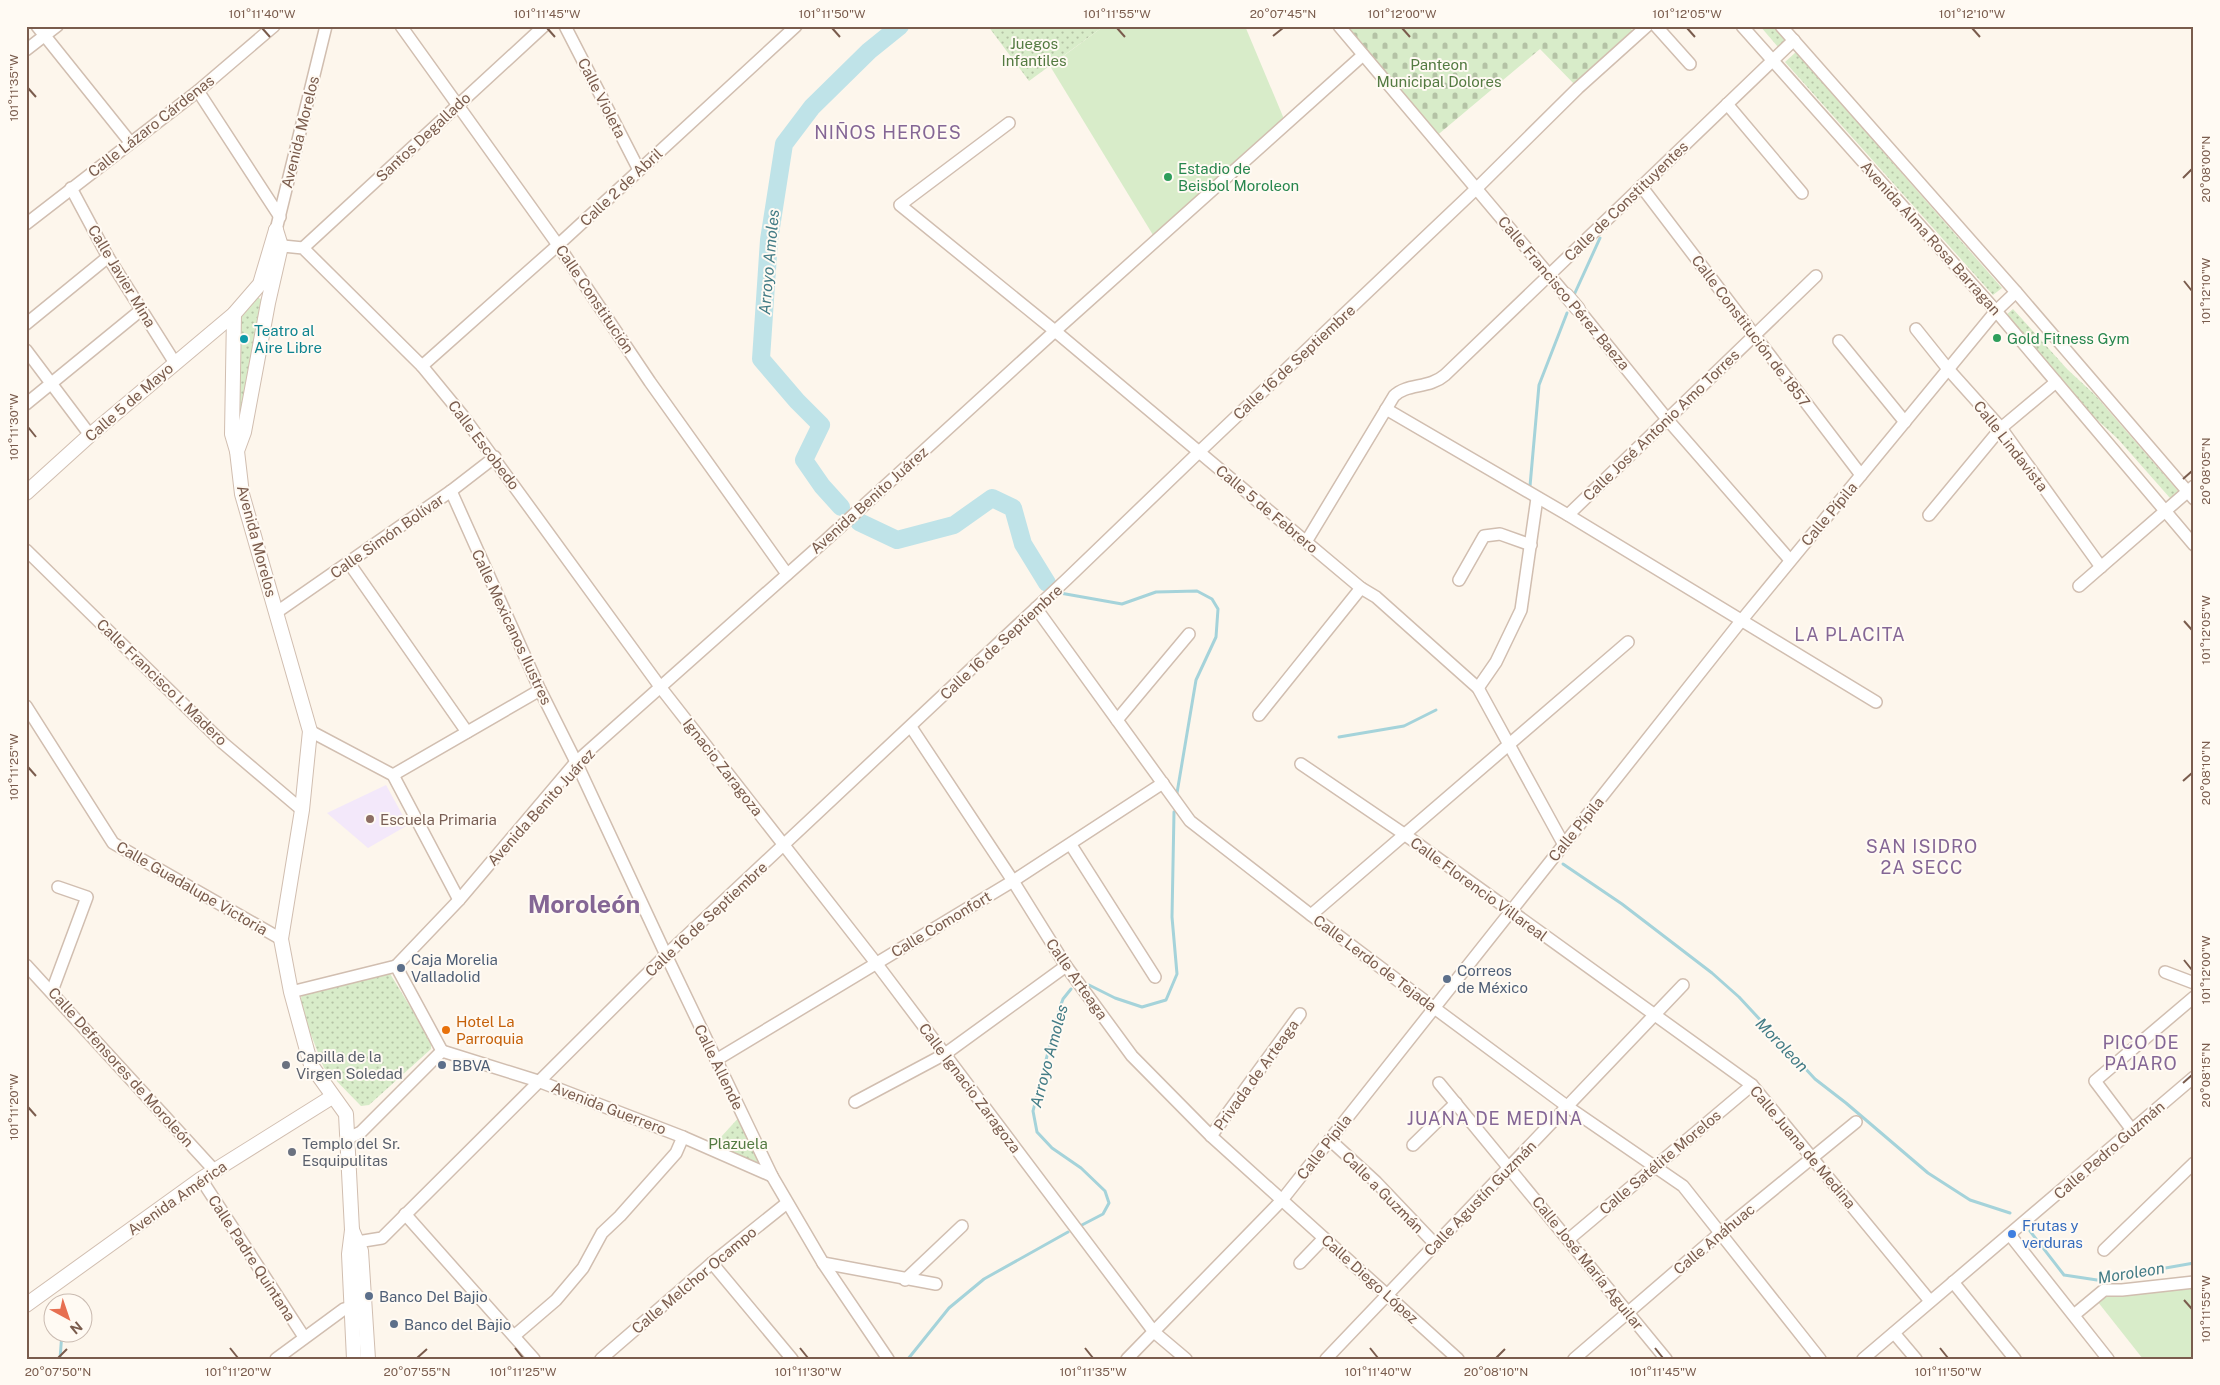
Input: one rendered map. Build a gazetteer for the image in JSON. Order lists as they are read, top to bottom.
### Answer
{
  "streets": {
    "street": [
      "Calle Violeta",
      "Calle Lázaro Cárdenas",
      "Avenida Morelos",
      "Santos Degallado",
      "Calle 2 de Abril",
      "Calle de Constituyentes",
      "Avenida Alma Rosa Barragan",
      "Calle Javier Mina",
      "Calle Francisco Pérez Baeza",
      "Calle Constitución",
      "Calle Constitución de 1857",
      "Calle 16 de Septiembre",
      "Calle 5 de Mayo",
      "Calle José Antonio Amo Torres",
      "Calle Escobedo",
      "Calle Lindavista",
      "Avenida Benito Juárez",
      "Calle 5 de Febrero",
      "Calle Pípila",
      "Calle Simón Bolívar",
      "Calle Mexicanos Ilustres",
      "Calle Francisco I. Madero",
      "Ignacio Zaragoza",
      "Calle Guadalupe Victoria",
      "Calle Florencio Villareal",
      "Calle Comonfort",
      "Calle Lerdo de Tejada",
      "Calle Arteaga",
      "Calle Defensores de Moroleón",
      "Calle Allende",
      "Privada de Arteaga",
      "Calle Ignacio Zaragoza",
      "Avenida Guerrero",
      "Calle Juana de Medina",
      "Calle Pedro Guzmán",
      "Calle Satélite Morelos",
      "Calle a Guzmán",
      "Avenida América",
      "Calle Agustín Guzmán",
      "Calle Anáhuac",
      "Calle Padre Quintana",
      "Calle José María Aguilar",
      "Calle Diego López",
      "Calle Melchor Ocampo"
    ]
  },
  "crossings": [
    ["Calle Violeta", "Calle 2 de Abril"],
    ["Calle Lázaro Cárdenas", "Calle Javier Mina"],
    ["Avenida Morelos", "Calle 16 de Septiembre"],
    ["Avenida Morelos", "Calle 5 de Mayo"],
    ["Avenida Morelos", "Calle Simón Bolívar"],
    ["Avenida Morelos", "Calle Francisco I. Madero"],
    ["Avenida Morelos", "Calle Guadalupe Victoria"],
    ["Avenida Morelos", "Avenida América"],
    ["Santos Degallado", "Calle Constitución"],
    ["Santos Degallado", "Calle Escobedo"],
    ["Calle 2 de Abril", "Calle Constitución"],
    ["Calle 2 de Abril", "Calle Escobedo"],
    ["Calle de Constituyentes", "Avenida Alma Rosa Barragan"],
    ["Calle de Constituyentes", "Calle Francisco Pérez Baeza"],
    ["Calle de Constituyentes", "Calle Constitución de 1857"],
    ["Calle de Constituyentes", "Calle 5 de Febrero"],
    ["Avenida Alma Rosa Barragan", "Calle Pípila"],
    ["Calle Javier Mina", "Calle 5 de Mayo"],
    ["Calle Francisco Pérez Baeza", "Calle 16 de Septiembre"],
    ["Calle Francisco Pérez Baeza", "Calle José Antonio Amo Torres"],
    ["Calle Francisco Pérez Baeza", "Avenida Benito Juárez"],
    ["Calle Francisco Pérez Baeza", "Calle Pípila"],
    ["Calle Constitución", "Avenida Benito Juárez"],
    ["Calle Constitución de 1857", "Calle José Antonio Amo Torres"],
    ["Calle Constitución de 1857", "Calle Pípila"],
    ["Calle 16 de Septiembre", "Calle 5 de Febrero"],
    ["Calle 16 de Septiembre", "Ignacio Zaragoza"],
    ["Calle 16 de Septiembre", "Calle Arteaga"],
    ["Calle 16 de Septiembre", "Calle Allende"],
    ["Calle 16 de Septiembre", "Calle Ignacio Zaragoza"],
    ["Calle 16 de Septiembre", "Avenida Guerrero"],
    ["Calle Escobedo", "Avenida Benito Juárez"],
    ["Calle Escobedo", "Calle Simón Bolívar"],
    ["Calle Escobedo", "Ignacio Zaragoza"],
    ["Calle Lindavista", "Calle Pípila"],
    ["Avenida Benito Juárez", "Calle 5 de Febrero"],
    ["Avenida Benito Juárez", "Calle Mexicanos Ilustres"],
    ["Avenida Benito Juárez", "Ignacio Zaragoza"],
    ["Avenida Benito Juárez", "Calle Allende"],
    ["Calle 5 de Febrero", "Calle Pípila"],
    ["Calle Pípila", "Calle Florencio Villareal"],
    ["Calle Pípila", "Calle Lerdo de Tejada"],
    ["Calle Pípila", "Calle Arteaga"],
    ["Calle Pípila", "Calle Ignacio Zaragoza"],
    ["Calle Pípila", "Calle a Guzmán"],
    ["Calle Pípila", "Calle Diego López"],
    ["Calle Simón Bolívar", "Calle Mexicanos Ilustres"],
    ["Calle Mexicanos Ilustres", "Calle Allende"],
    ["Ignacio Zaragoza", "Calle Ignacio Zaragoza"],
    ["Calle Florencio Villareal", "Calle Juana de Medina"],
    ["Calle Florencio Villareal", "Calle Agustín Guzmán"],
    ["Calle Comonfort", "Calle Lerdo de Tejada"],
    ["Calle Comonfort", "Calle Arteaga"],
    ["Calle Comonfort", "Calle Allende"],
    ["Calle Comonfort", "Calle Ignacio Zaragoza"],
    ["Calle Lerdo de Tejada", "Calle Satélite Morelos"],
    ["Calle Lerdo de Tejada", "Calle Agustín Guzmán"],
    ["Calle Lerdo de Tejada", "Calle Anáhuac"],
    ["Calle Arteaga", "Privada de Arteaga"],
    ["Calle Arteaga", "Calle Diego López"],
    ["Calle Defensores de Moroleón", "Avenida América"],
    ["Calle Allende", "Avenida Guerrero"],
    ["Calle Allende", "Calle Melchor Ocampo"],
    ["Calle Juana de Medina", "Calle Pedro Guzmán"],
    ["Calle Juana de Medina", "Calle Satélite Morelos"],
    ["Calle Juana de Medina", "Calle Agustín Guzmán"],
    ["Calle Juana de Medina", "Calle Anáhuac"],
    ["Calle Satélite Morelos", "Calle José María Aguilar"],
    ["Calle a Guzmán", "Calle Agustín Guzmán"],
    ["Avenida América", "Calle Padre Quintana"],
    ["Calle Agustín Guzmán", "Calle José María Aguilar"],
    ["Calle Agustín Guzmán", "Calle Diego López"],
    ["Calle Anáhuac", "Calle José María Aguilar"]
  ],
  "districts": [
    "NIÑOS HEROES",
    "LA PLACITA",
    "SAN ISIDRO 2A SECC",
    "Moroleón",
    "PICO DE PAJARO",
    "JUANA DE MEDINA"
  ],
  "water": ["Arroyo Amoles", "Moroleon"],
  "parks": ["Juegos Infantiles", "Panteon Municipal Dolores", "Plazuela"],
  "places": [
    "Estadio de Beisbol Moroleon",
    "Gold Fitness Gym",
    "Teatro al Aire Libre",
    "Escuela Primaria",
    "Caja Morelia Valladolid",
    "Correos de México",
    "Hotel La Parroquia",
    "Capilla de la Virgen Soledad",
    "BBVA",
    "Templo del Sr. Esquipulitas",
    "Frutas y verduras",
    "Banco Del Bajio",
    "Banco del Bajio"
  ],
  "north": "bottom right",
  "coordinates": [
    "101°11'40\"W",
    "101°11'45\"W",
    "101°11'50\"W",
    "101°11'55\"W",
    "20°07'45\"N",
    "101°12'00\"W",
    "101°12'05\"W",
    "101°12'10\"W",
    "101°11'35\"W",
    "20°08'00\"N",
    "101°11'30\"W",
    "20°08'05\"N",
    "101°11'25\"W",
    "20°08'10\"N",
    "20°08'15\"N",
    "101°11'20\"W",
    "20°07'50\"N",
    "20°07'55\"N"
  ]
}
